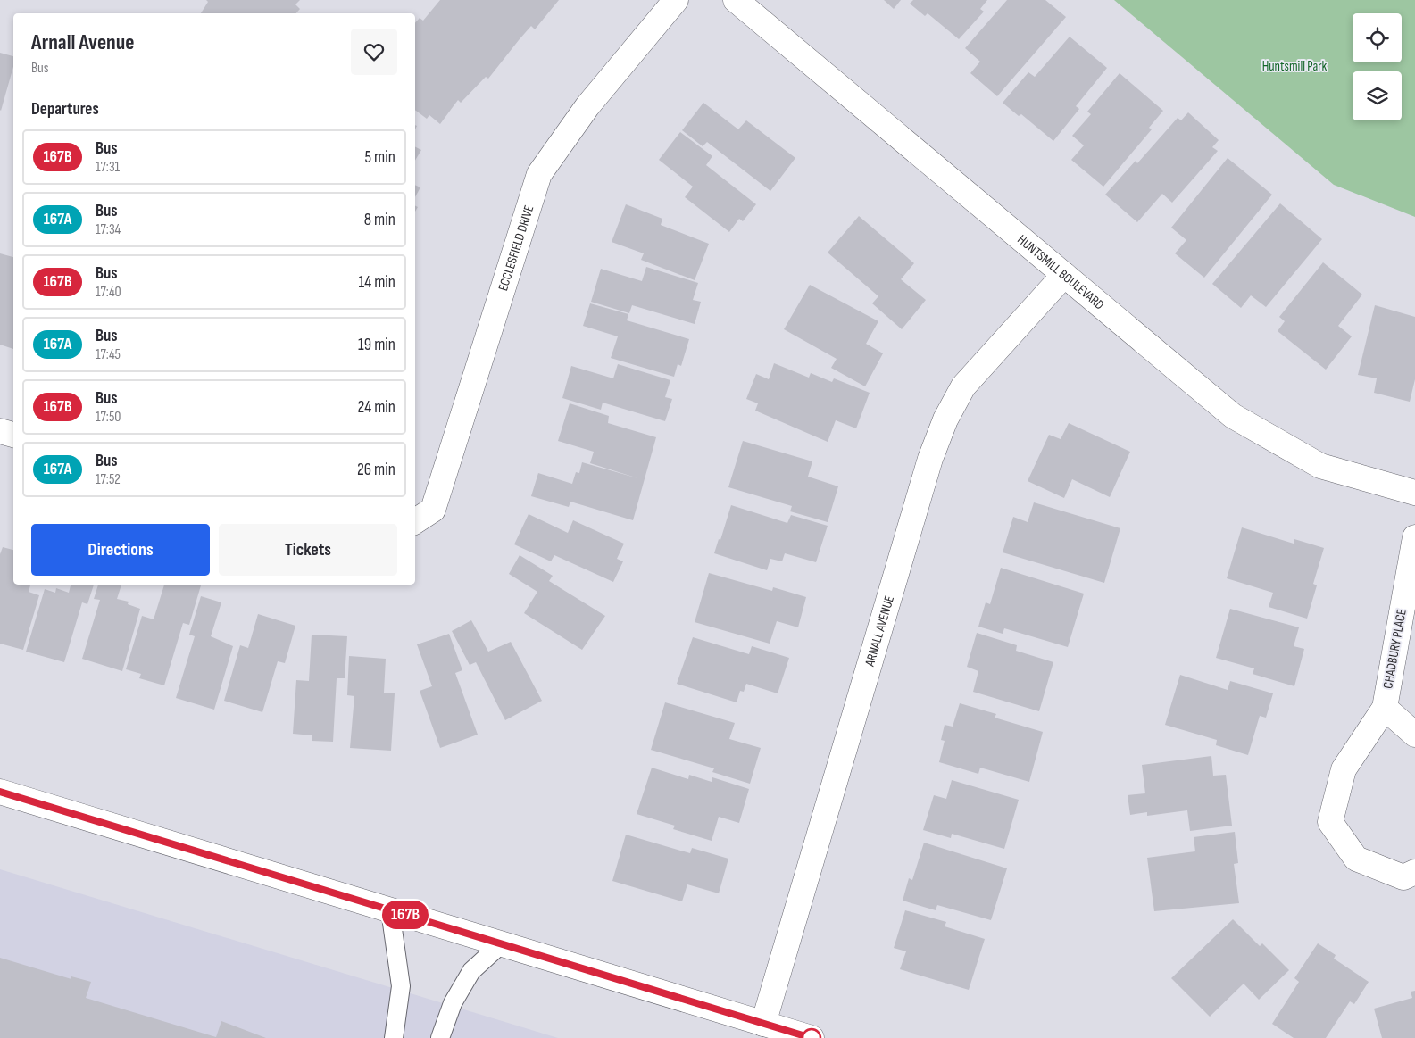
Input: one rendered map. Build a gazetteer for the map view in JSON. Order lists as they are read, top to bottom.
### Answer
{
  "streets": {
    "street": [
      "ECCLESFIELD DRIVE",
      "HUNTSMILL BOULEVARD",
      "ARNALL AVENUE",
      "CHADBURY PLACE"
    ]
  },
  "crossings": [
    ["HUNTSMILL BOULEVARD", "ARNALL AVENUE"]
  ],
  "parks": ["Huntsmill Park"],
  "lines": ["bus line 167B"],
  "page": {
    "on_map": "167B",
    "heading": [
      ["Arnall Avenue", "Bus"],
      "Departures"
    ],
    "list": [
      {
        "mark": "167B",
        "name": "Bus",
        "note": "17:31",
        "value": "5 min"
      },
      {
        "mark": "167A",
        "name": "Bus",
        "note": "17:34",
        "value": "8 min"
      },
      {
        "mark": "167B",
        "name": "Bus",
        "note": "17:40",
        "value": "14 min"
      },
      {
        "mark": "167A",
        "name": "Bus",
        "note": "17:45",
        "value": "19 min"
      },
      {
        "mark": "167B",
        "name": "Bus",
        "note": "17:50",
        "value": "24 min"
      },
      {
        "mark": "167A",
        "name": "Bus",
        "note": "17:52",
        "value": "26 min"
      }
    ],
    "buttons": ["Directions", "Tickets"]
  }
}
